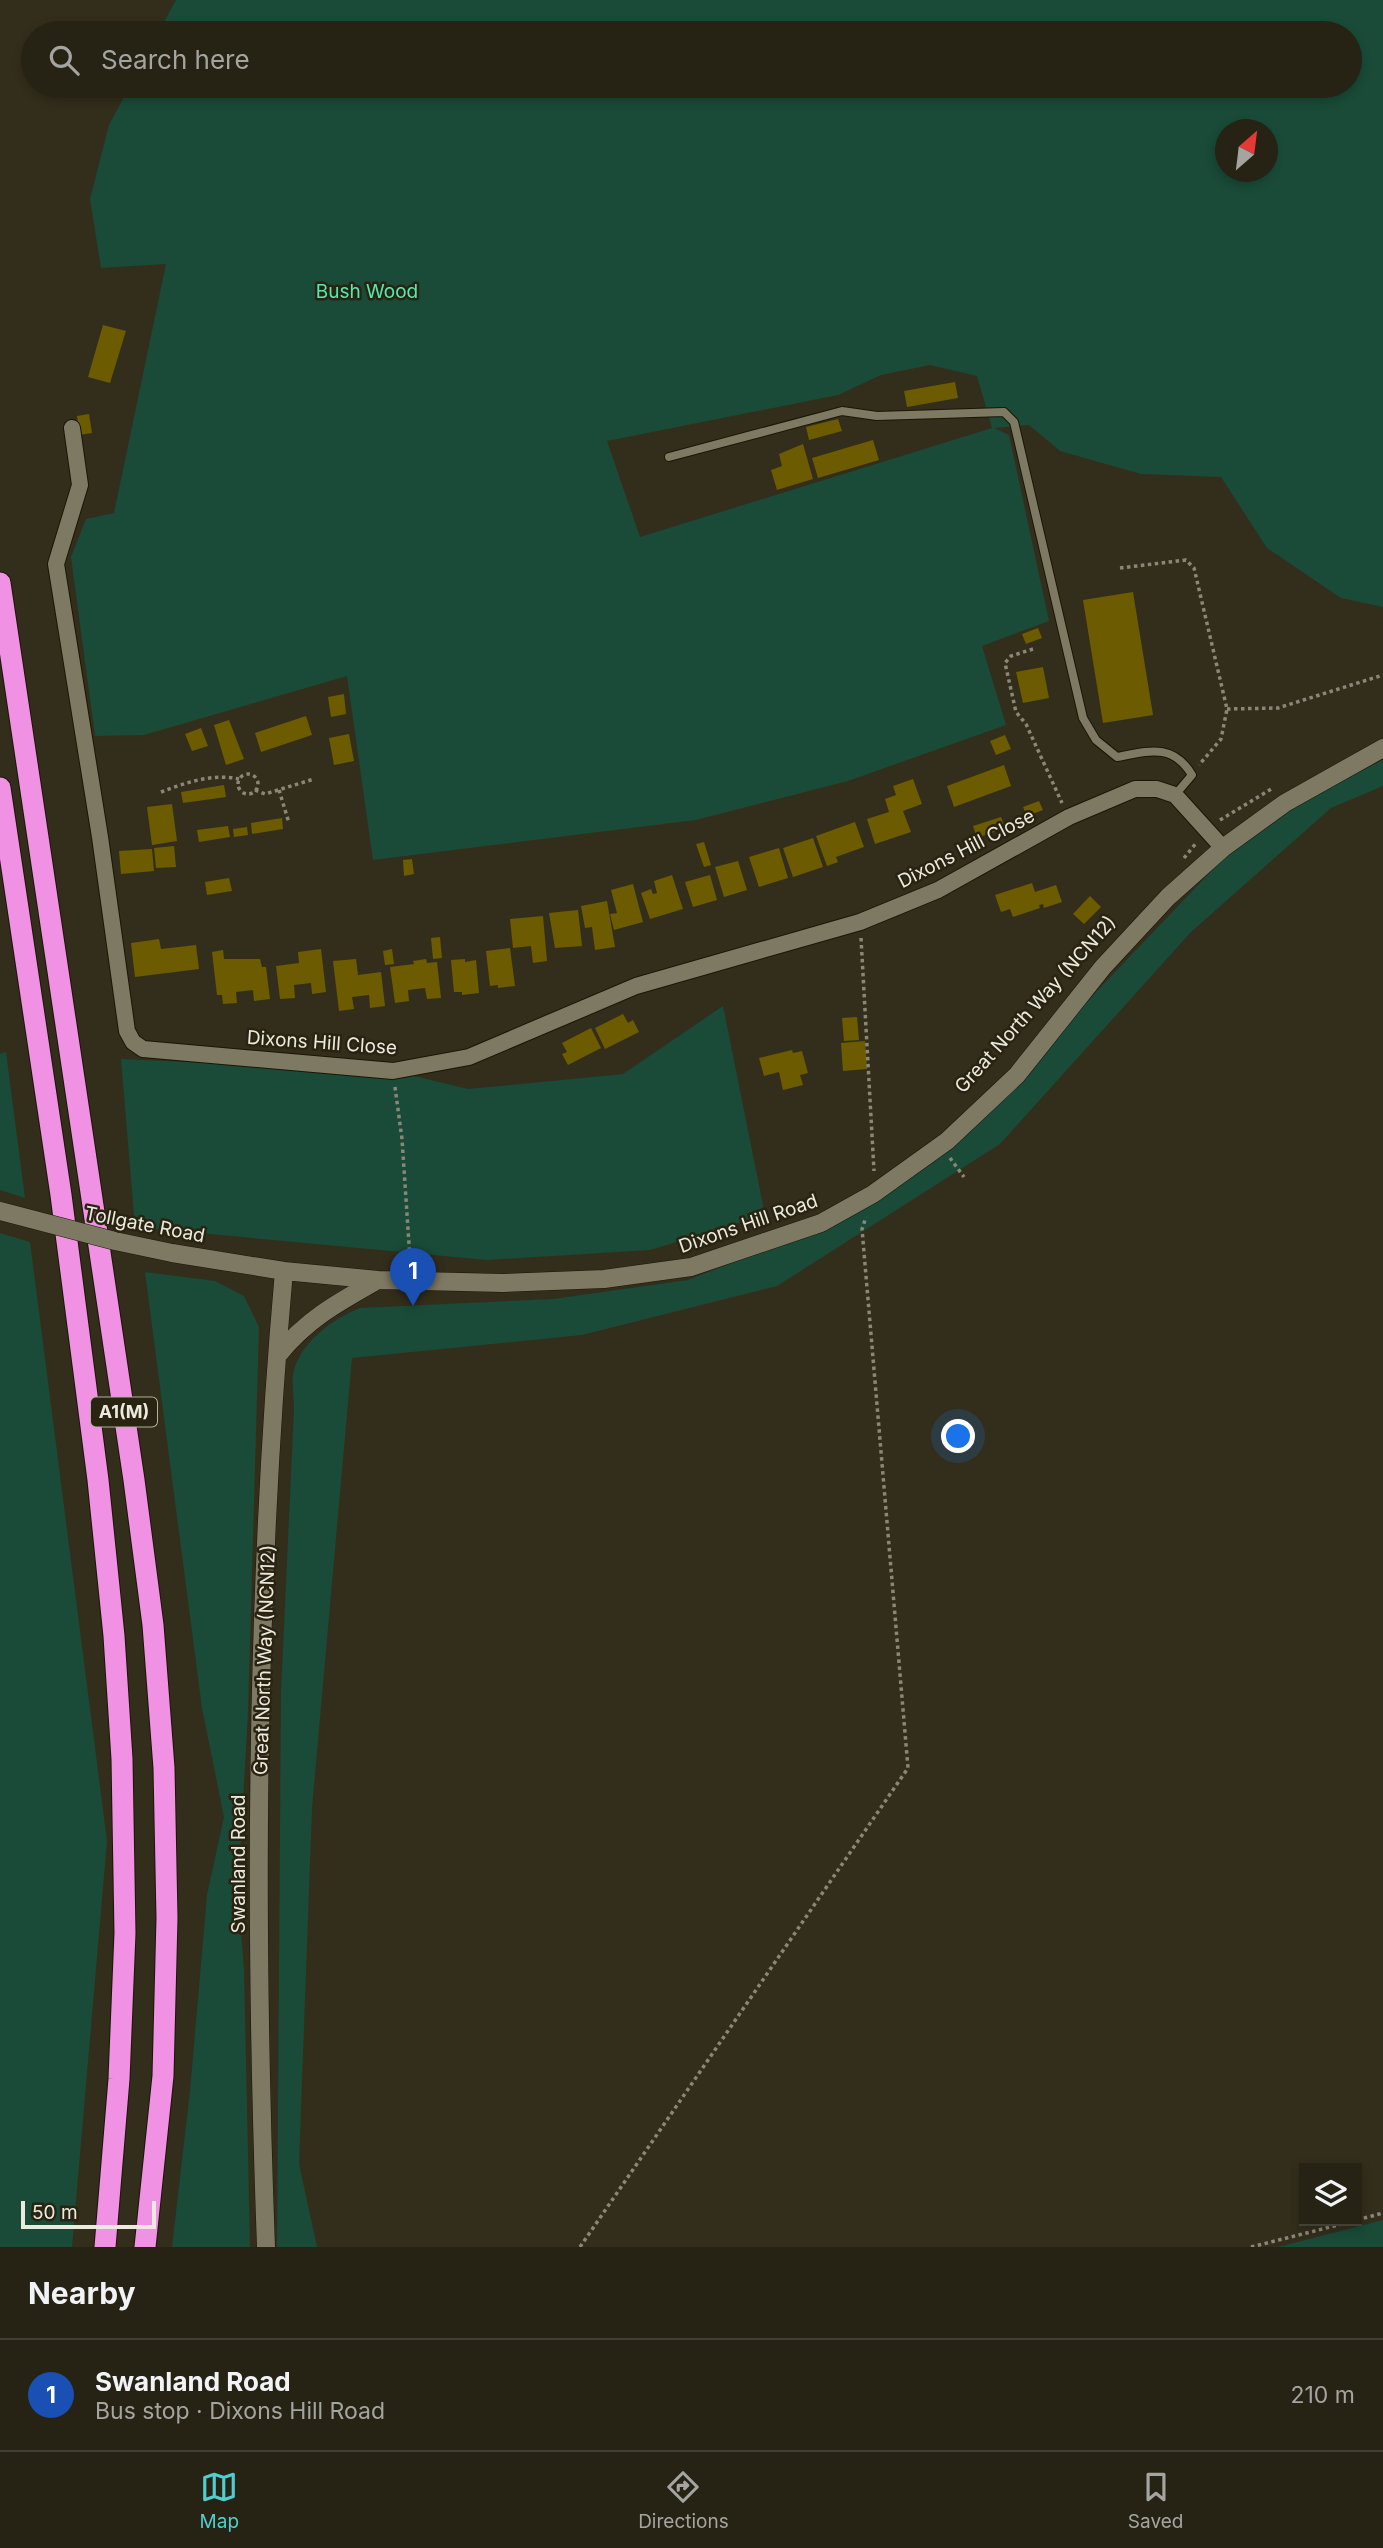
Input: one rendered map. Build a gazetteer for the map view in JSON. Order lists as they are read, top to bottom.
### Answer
{
  "streets": {
    "highway": ["A1(M)"],
    "street": [
      "Dixons Hill Close",
      "Dixons Hill Road",
      "Tollgate Road",
      "Swanland Road"
    ]
  },
  "crossings": [
    ["Dixons Hill Road", "Tollgate Road"],
    ["Dixons Hill Road", "Swanland Road"],
    ["Tollgate Road", "Swanland Road"]
  ],
  "parks": ["Bush Wood"],
  "scale_bar": "50 m",
  "north": "top right",
  "page": {
    "search": "Search here",
    "pins": "1",
    "scale": "50 m",
    "heading": "Nearby",
    "list": [
      {
        "mark": "1",
        "name": "Swanland Road",
        "note": "Bus stop · Dixons Hill Road",
        "value": "210 m"
      }
    ],
    "nav": ["Map", "Directions", "Saved"]
  }
}
